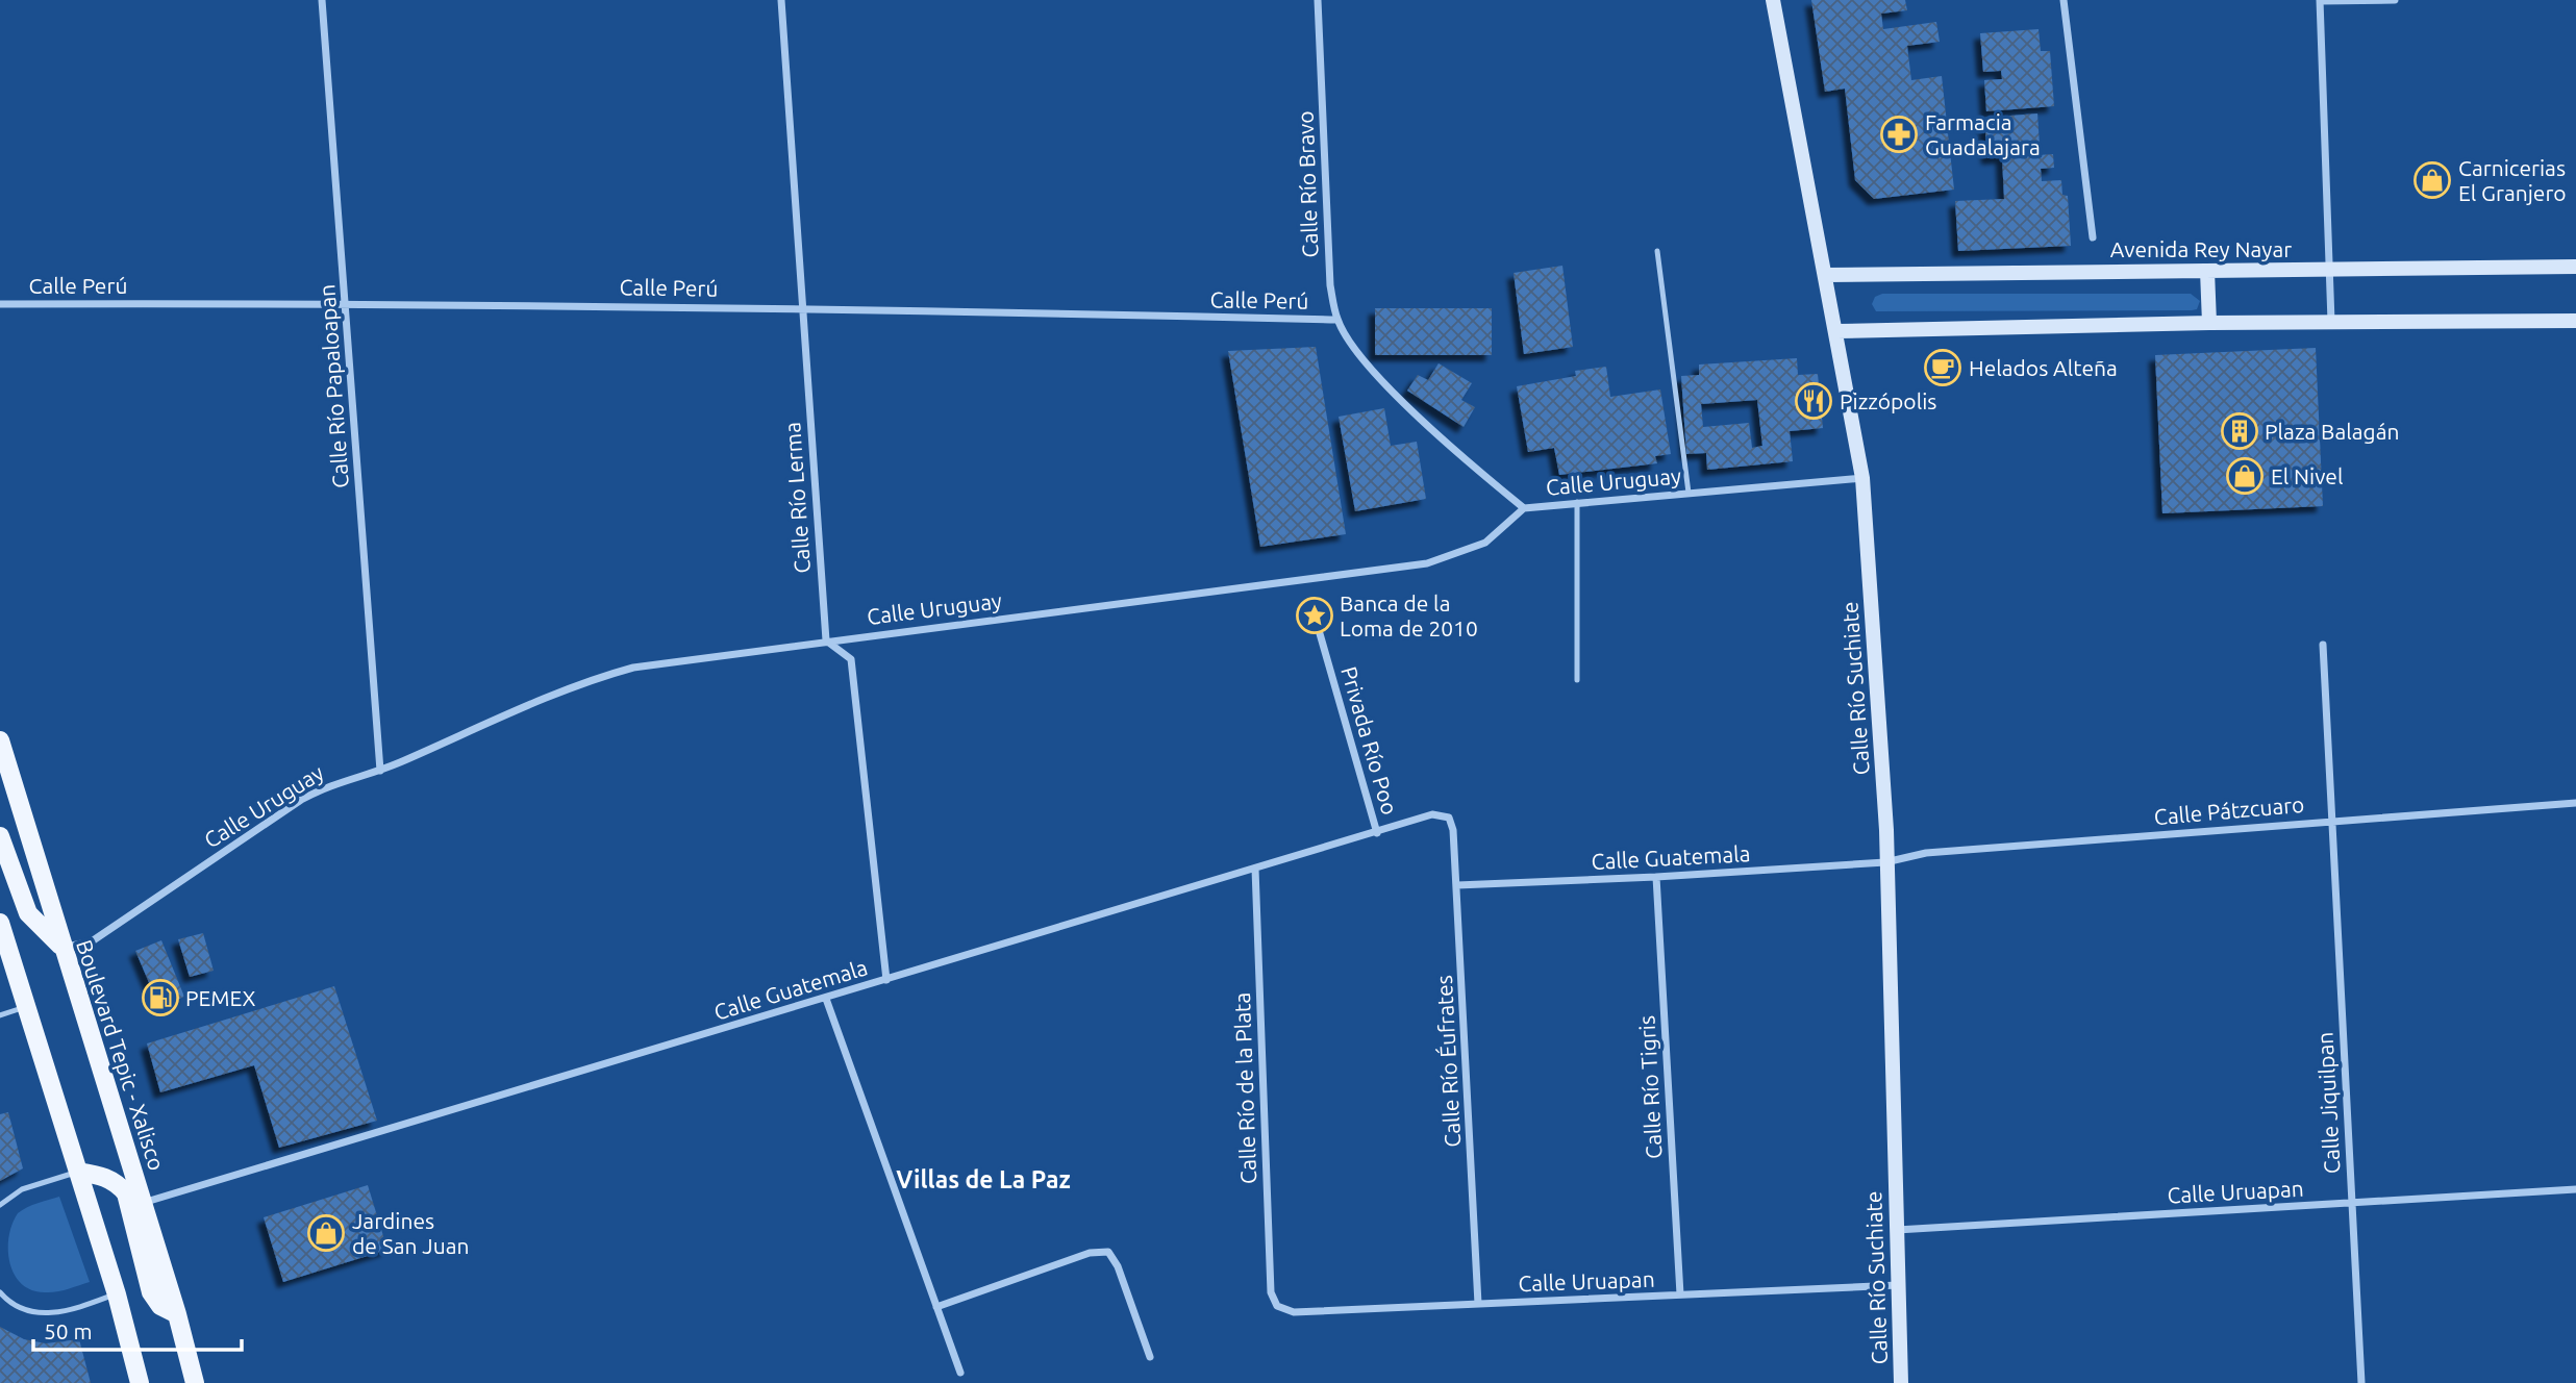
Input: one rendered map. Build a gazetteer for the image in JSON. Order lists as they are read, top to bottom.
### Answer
{
  "streets": {
    "main road": ["Avenida Rey Nayar", "Calle Río Suchiate", "Boulevard Tepic - Xalisco"],
    "street": [
      "Calle Río Bravo",
      "Calle Perú",
      "Calle Río Papaloapan",
      "Calle Uruguay",
      "Calle Río Lerma",
      "Privada Río Poo",
      "Calle Pátzcuaro",
      "Calle Guatemala",
      "Calle Río Éufrates",
      "Calle Río Tigris",
      "Calle Río de la Plata",
      "Calle Jiquilpan",
      "Calle Uruapan"
    ]
  },
  "crossings": [
    ["Calle Río Bravo", "Calle Perú"],
    ["Calle Río Bravo", "Calle Uruguay"],
    ["Avenida Rey Nayar", "Calle Río Suchiate"],
    ["Calle Perú", "Calle Río Papaloapan"],
    ["Calle Perú", "Calle Río Lerma"],
    ["Calle Río Papaloapan", "Calle Uruguay"],
    ["Calle Uruguay", "Calle Río Lerma"],
    ["Calle Uruguay", "Calle Río Suchiate"],
    ["Calle Uruguay", "Boulevard Tepic - Xalisco"],
    ["Calle Río Suchiate", "Calle Pátzcuaro"],
    ["Calle Río Suchiate", "Calle Guatemala"],
    ["Calle Río Suchiate", "Calle Uruapan"],
    ["Privada Río Poo", "Calle Guatemala"],
    ["Calle Pátzcuaro", "Calle Guatemala"],
    ["Calle Pátzcuaro", "Calle Jiquilpan"],
    ["Calle Guatemala", "Boulevard Tepic - Xalisco"],
    ["Calle Guatemala", "Calle Río Éufrates"],
    ["Calle Guatemala", "Calle Río Tigris"],
    ["Calle Guatemala", "Calle Río de la Plata"],
    ["Calle Río Éufrates", "Calle Uruapan"],
    ["Calle Río Tigris", "Calle Uruapan"],
    ["Calle Río de la Plata", "Calle Uruapan"],
    ["Calle Jiquilpan", "Calle Uruapan"]
  ],
  "districts": ["Villas de La Paz"],
  "places": {
    "pharmacy": ["Farmacia Guadalajara"],
    "shop": ["Carnicerias El Granjero", "El Nivel", "Jardines de San Juan"],
    "cafe": ["Helados Alteña"],
    "restaurant": ["Pizzópolis"],
    "building": ["Plaza Balagán"],
    "place": ["Banca de la Loma de 2010"],
    "fuel station": ["PEMEX"]
  },
  "scale_bar": "50 m"
}
